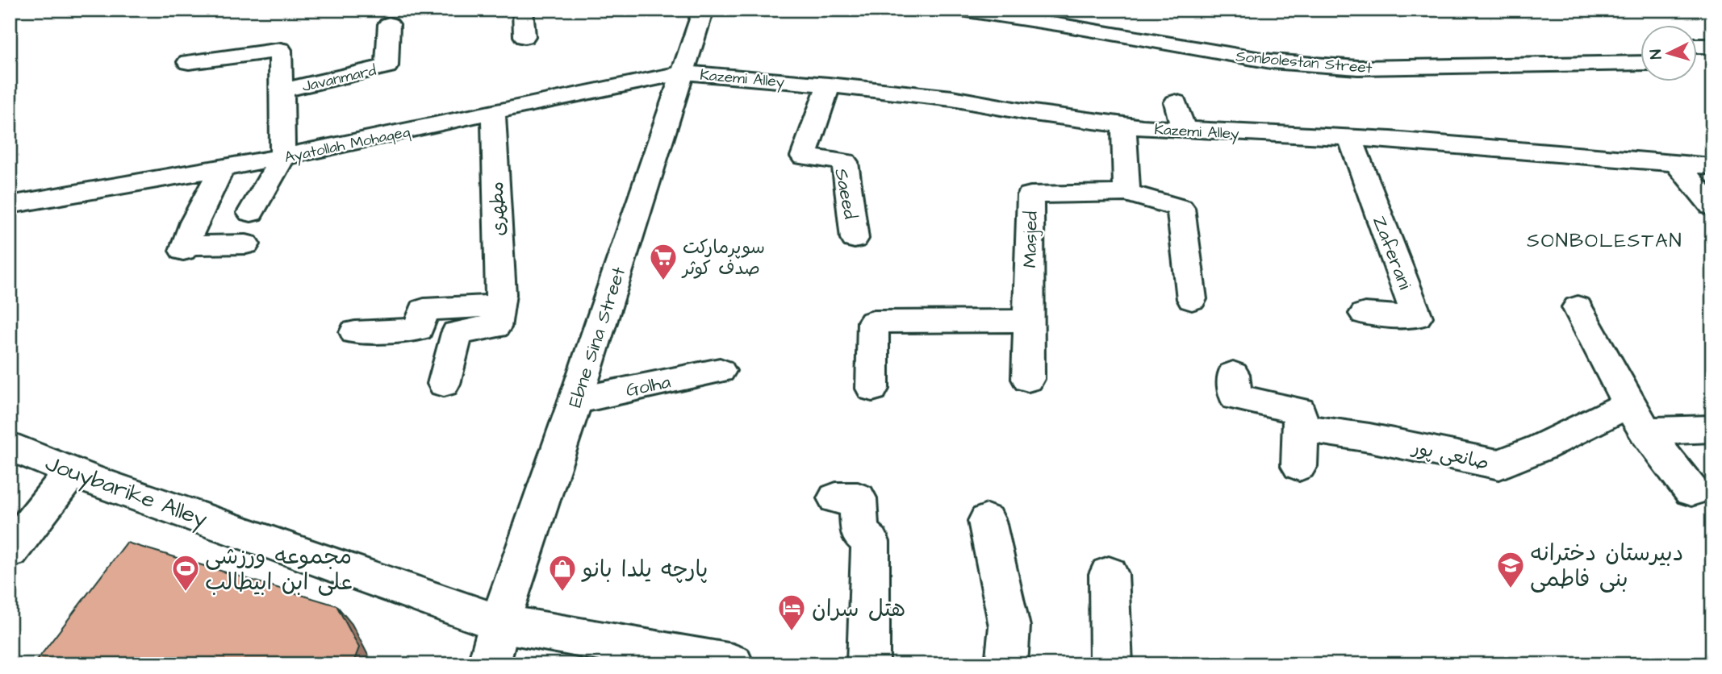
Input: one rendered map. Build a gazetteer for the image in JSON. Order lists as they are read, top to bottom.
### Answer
{
  "streets": {
    "street": [
      "Sonbolestan Street",
      "Javanmard",
      "Kazemi Alley",
      "Ayatollah Mohaqeq",
      "Saeed",
      "مطهری",
      "Masjed",
      "Zaferani",
      "Ebne Sina Street",
      "Golha",
      "صانعی پور",
      "Jouybarike Alley"
    ]
  },
  "crossings": [
    ["Javanmard", "Ayatollah Mohaqeq"],
    ["Kazemi Alley", "Ayatollah Mohaqeq"],
    ["Kazemi Alley", "Saeed"],
    ["Kazemi Alley", "Zaferani"],
    ["Kazemi Alley", "Ebne Sina Street"],
    ["Ayatollah Mohaqeq", "مطهری"],
    ["Ayatollah Mohaqeq", "Ebne Sina Street"],
    ["Ebne Sina Street", "Golha"],
    ["Ebne Sina Street", "Jouybarike Alley"]
  ],
  "districts": ["SONBOLESTAN"],
  "places": {
    "supermarket": ["سوپرمارکت صدف کوثر"],
    "school or university": ["دبیرستان دخترانه بنی فاطمی"],
    "sports": ["مجموعه ورزشی علی ابن ابیطالب"],
    "shop": ["پارچه یلدا بانو"],
    "hotel": ["هتل سران"]
  },
  "north": "left"
}
